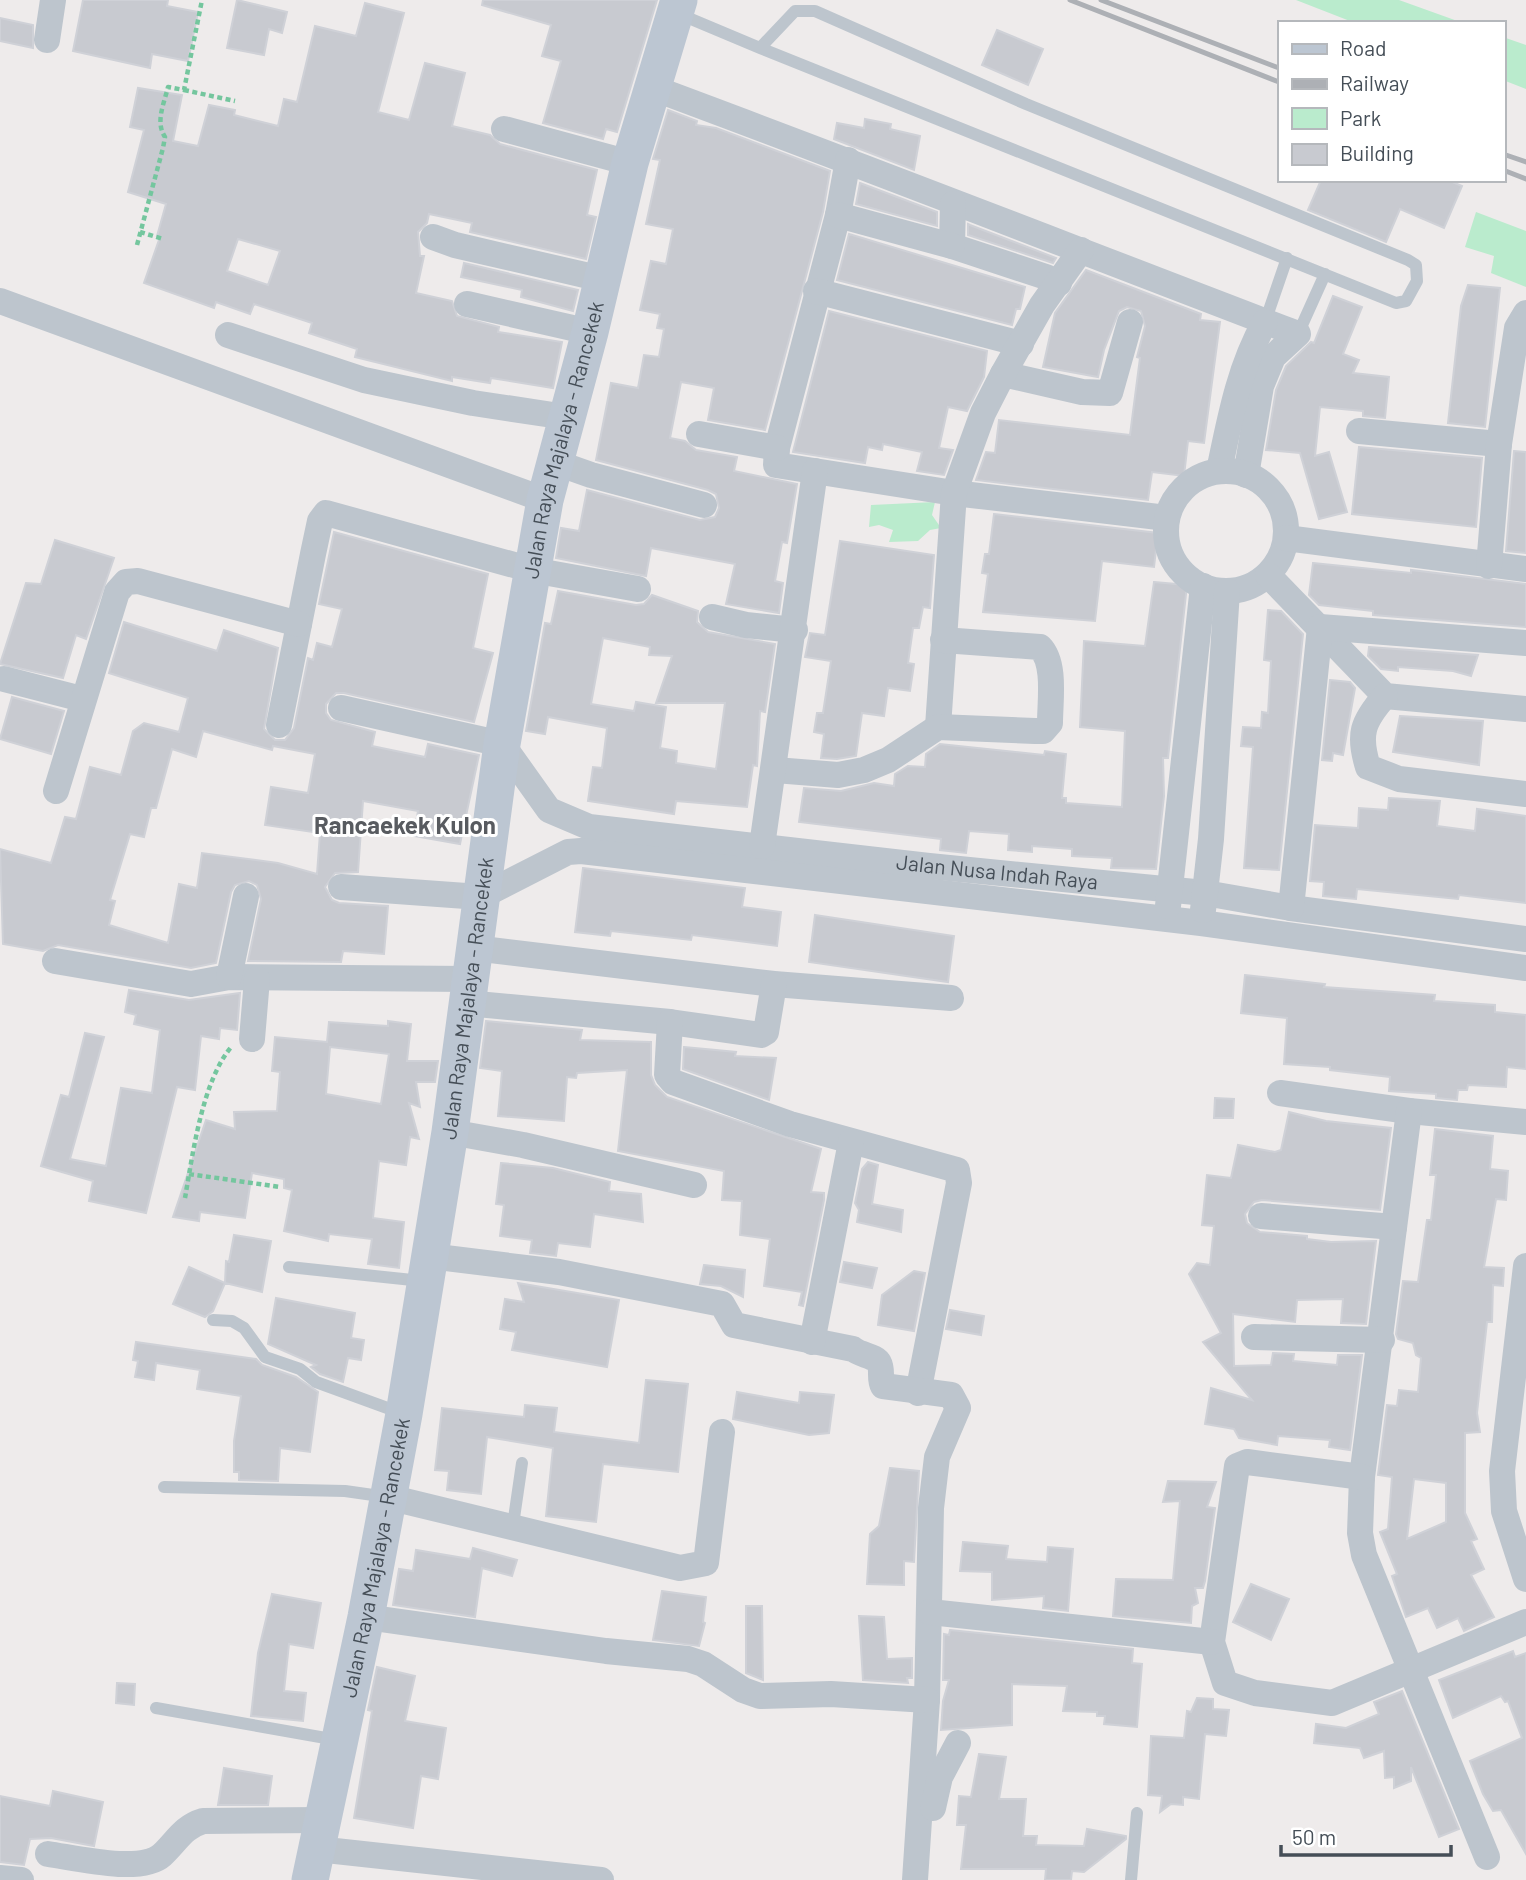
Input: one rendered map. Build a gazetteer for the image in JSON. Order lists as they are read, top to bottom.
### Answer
{
  "streets": {
    "main road": ["Jalan Raya Majalaya - Rancekek"],
    "street": ["Jalan Nusa Indah Raya"]
  },
  "crossings": [
    ["Jalan Raya Majalaya - Rancekek", "Jalan Nusa Indah Raya"]
  ],
  "districts": ["Rancaekek Kulon"],
  "legend": [
    "Road",
    "Railway",
    "Park",
    "Building"
  ],
  "scale_bar": "50 m"
}
